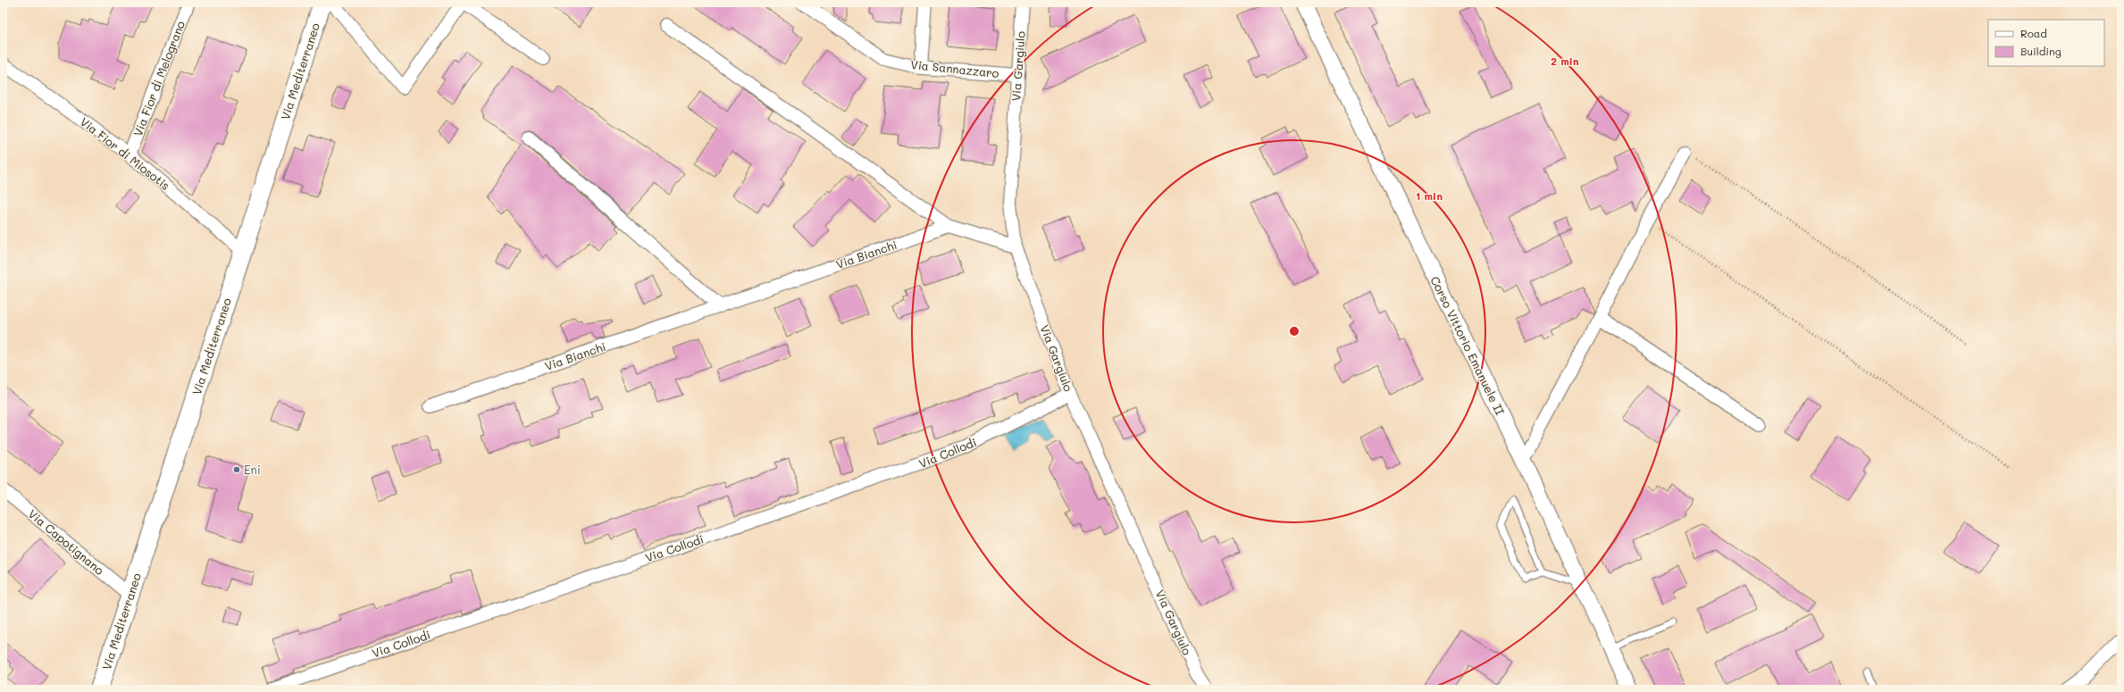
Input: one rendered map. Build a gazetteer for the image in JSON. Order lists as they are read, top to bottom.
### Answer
{
  "streets": {
    "main road": ["Via Mediterraneo"],
    "street": [
      "Via Gargiulo",
      "Via Sannazzaro",
      "Via Fior di Melograno",
      "Via Fior di Miosotis",
      "Via Bianchi",
      "Corso Vittorio Emanuele II",
      "Via Collodi",
      "Via Capotignano"
    ]
  },
  "crossings": [
    ["Via Gargiulo", "Via Sannazzaro"],
    ["Via Gargiulo", "Via Collodi"],
    ["Via Mediterraneo", "Via Fior di Miosotis"],
    ["Via Mediterraneo", "Via Capotignano"],
    ["Via Fior di Melograno", "Via Fior di Miosotis"]
  ],
  "places": ["Eni"],
  "legend": ["Road", "Building"],
  "rings": ["2 min", "1 min"]
}
